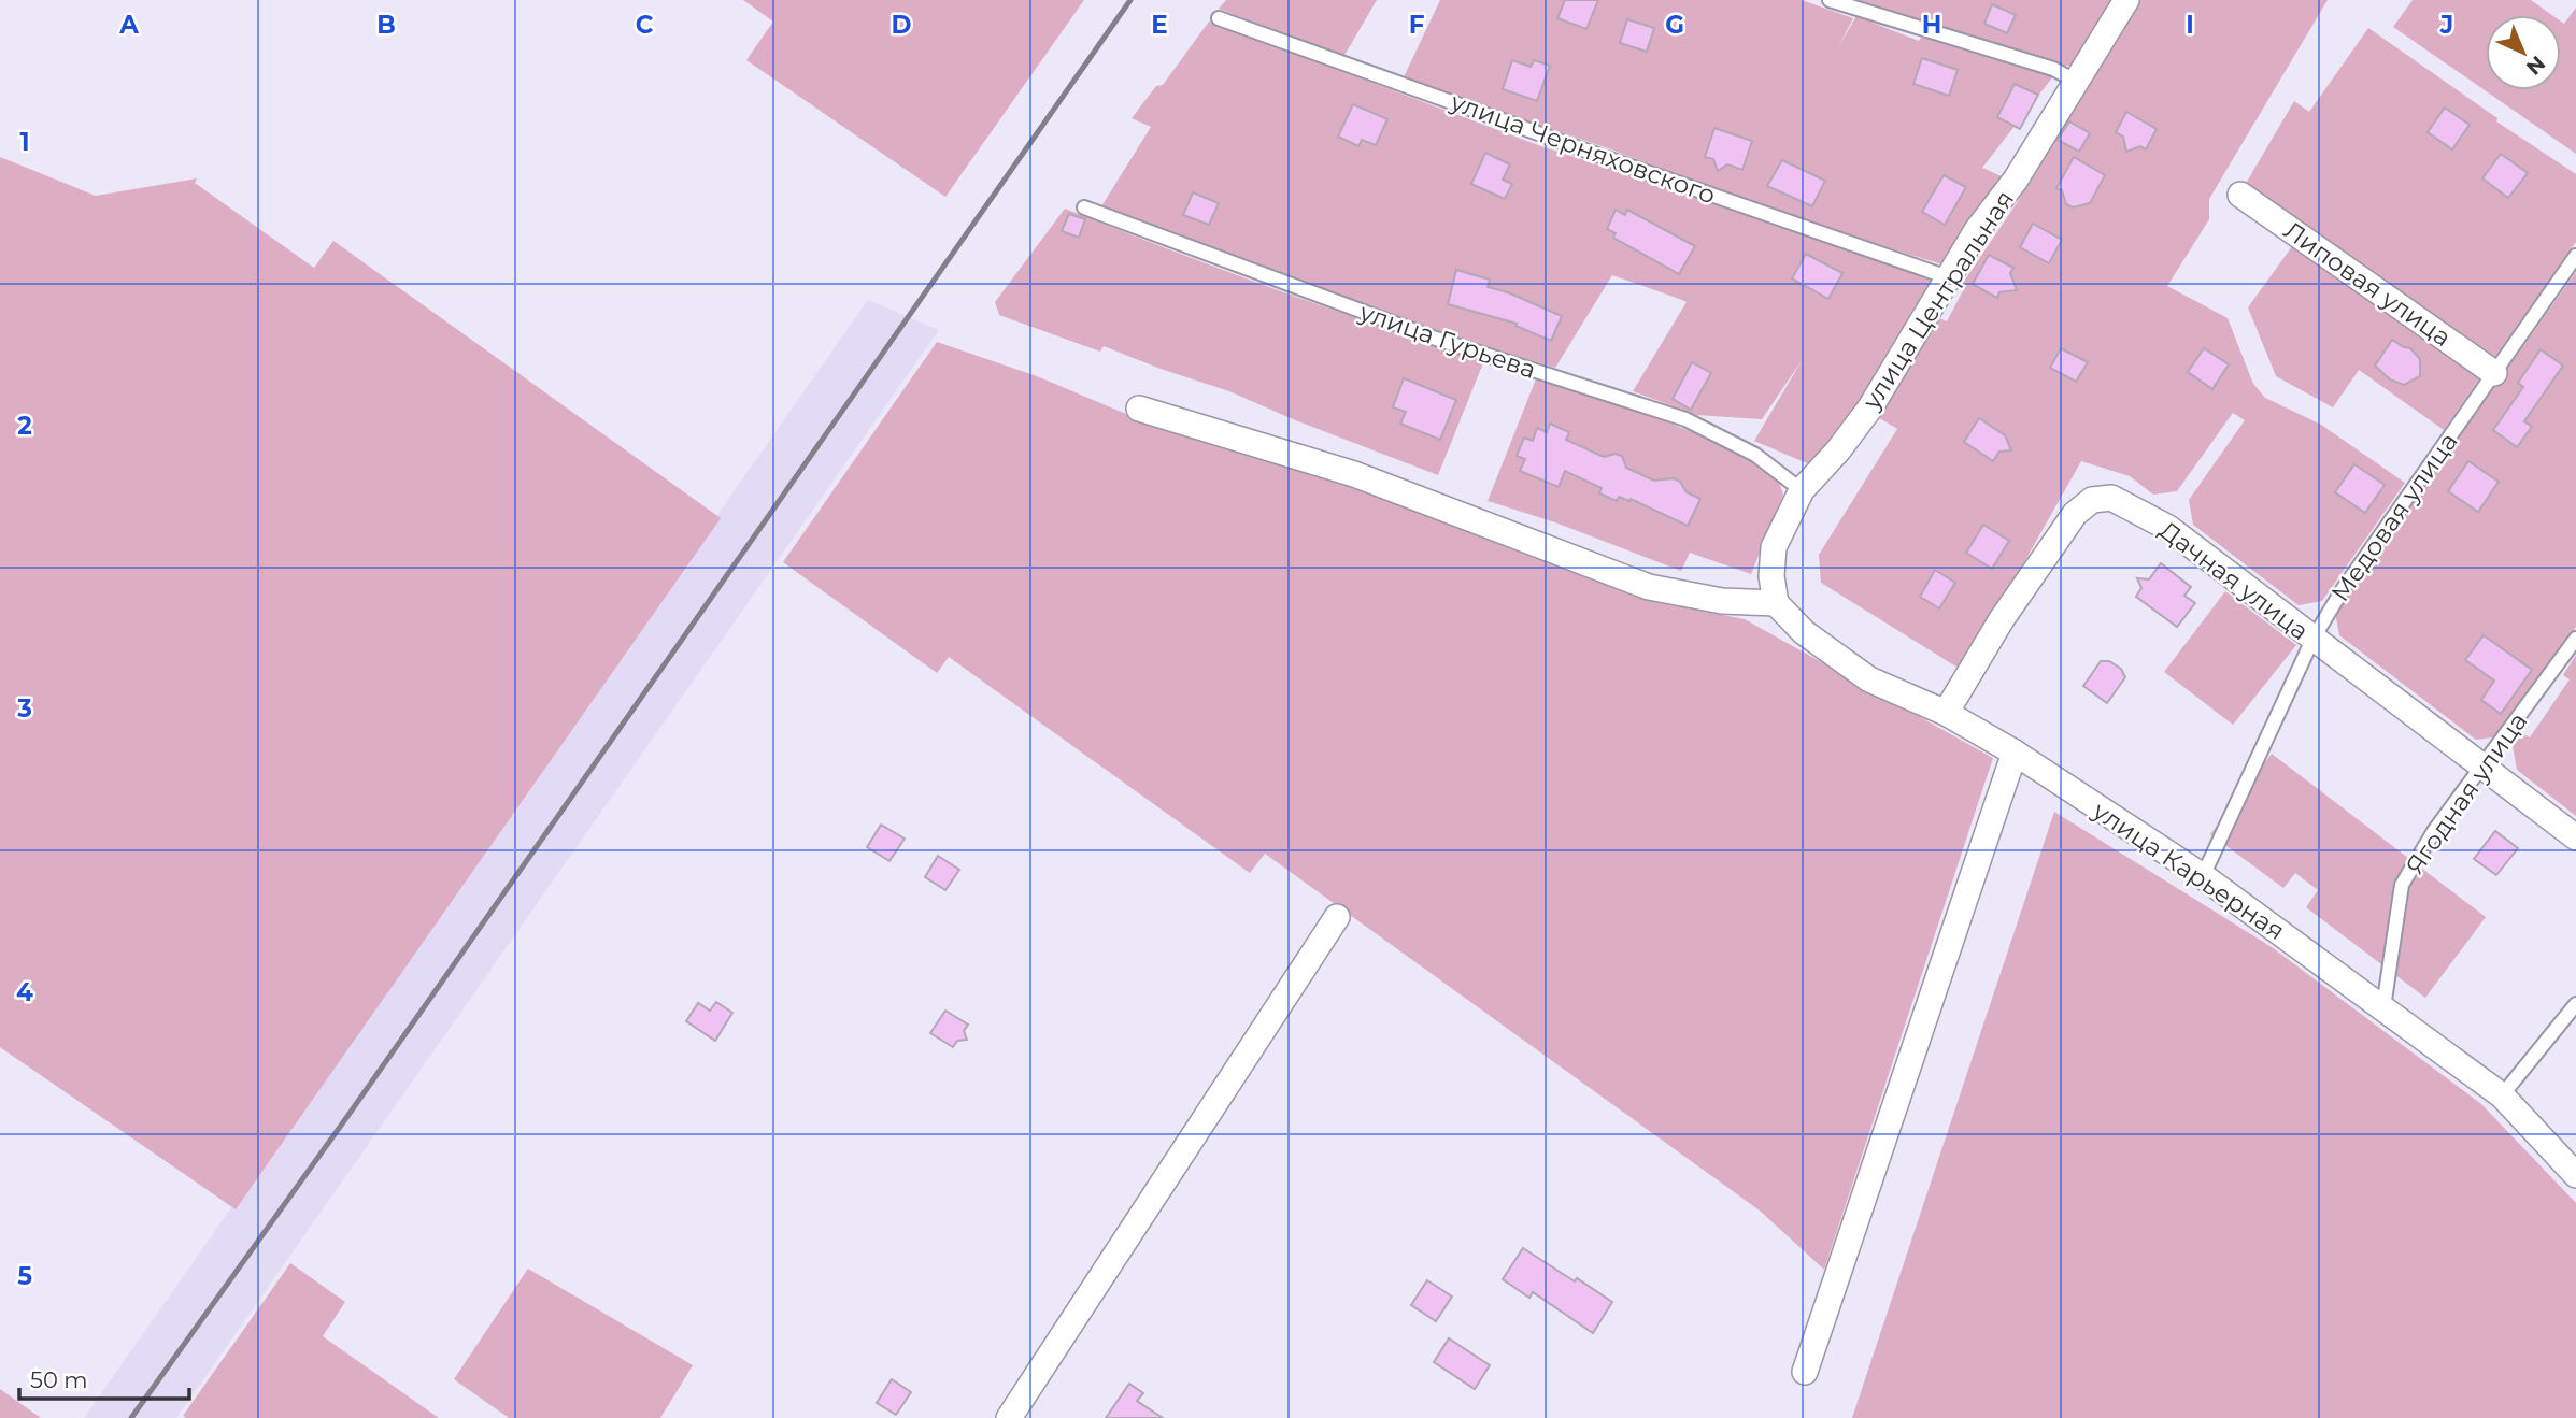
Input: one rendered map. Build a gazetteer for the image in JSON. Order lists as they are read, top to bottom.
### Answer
{
  "streets": {
    "street": [
      "Липовая улица",
      "улица Центральная",
      "Дачная улица",
      "улица Карьерная"
    ],
    "lane": [
      "улица Черняховского",
      "улица Гурьева",
      "Медовая улица",
      "Ягодная улица"
    ]
  },
  "crossings": [
    ["улица Черняховского", "улица Центральная"],
    ["Липовая улица", "Медовая улица"],
    ["улица Центральная", "улица Гурьева"],
    ["улица Центральная", "улица Карьерная"],
    ["Медовая улица", "Дачная улица"],
    ["Медовая улица", "улица Карьерная"],
    ["Дачная улица", "Ягодная улица"],
    ["Дачная улица", "улица Карьерная"],
    ["Ягодная улица", "улица Карьерная"]
  ],
  "scale_bar": "50 m",
  "north": "bottom right",
  "grid": {
    "columns": [
      "A",
      "B",
      "C",
      "D",
      "E",
      "F",
      "G",
      "H",
      "I",
      "J"
    ],
    "rows": [
      "1",
      "2",
      "3",
      "4",
      "5"
    ]
  }
}
